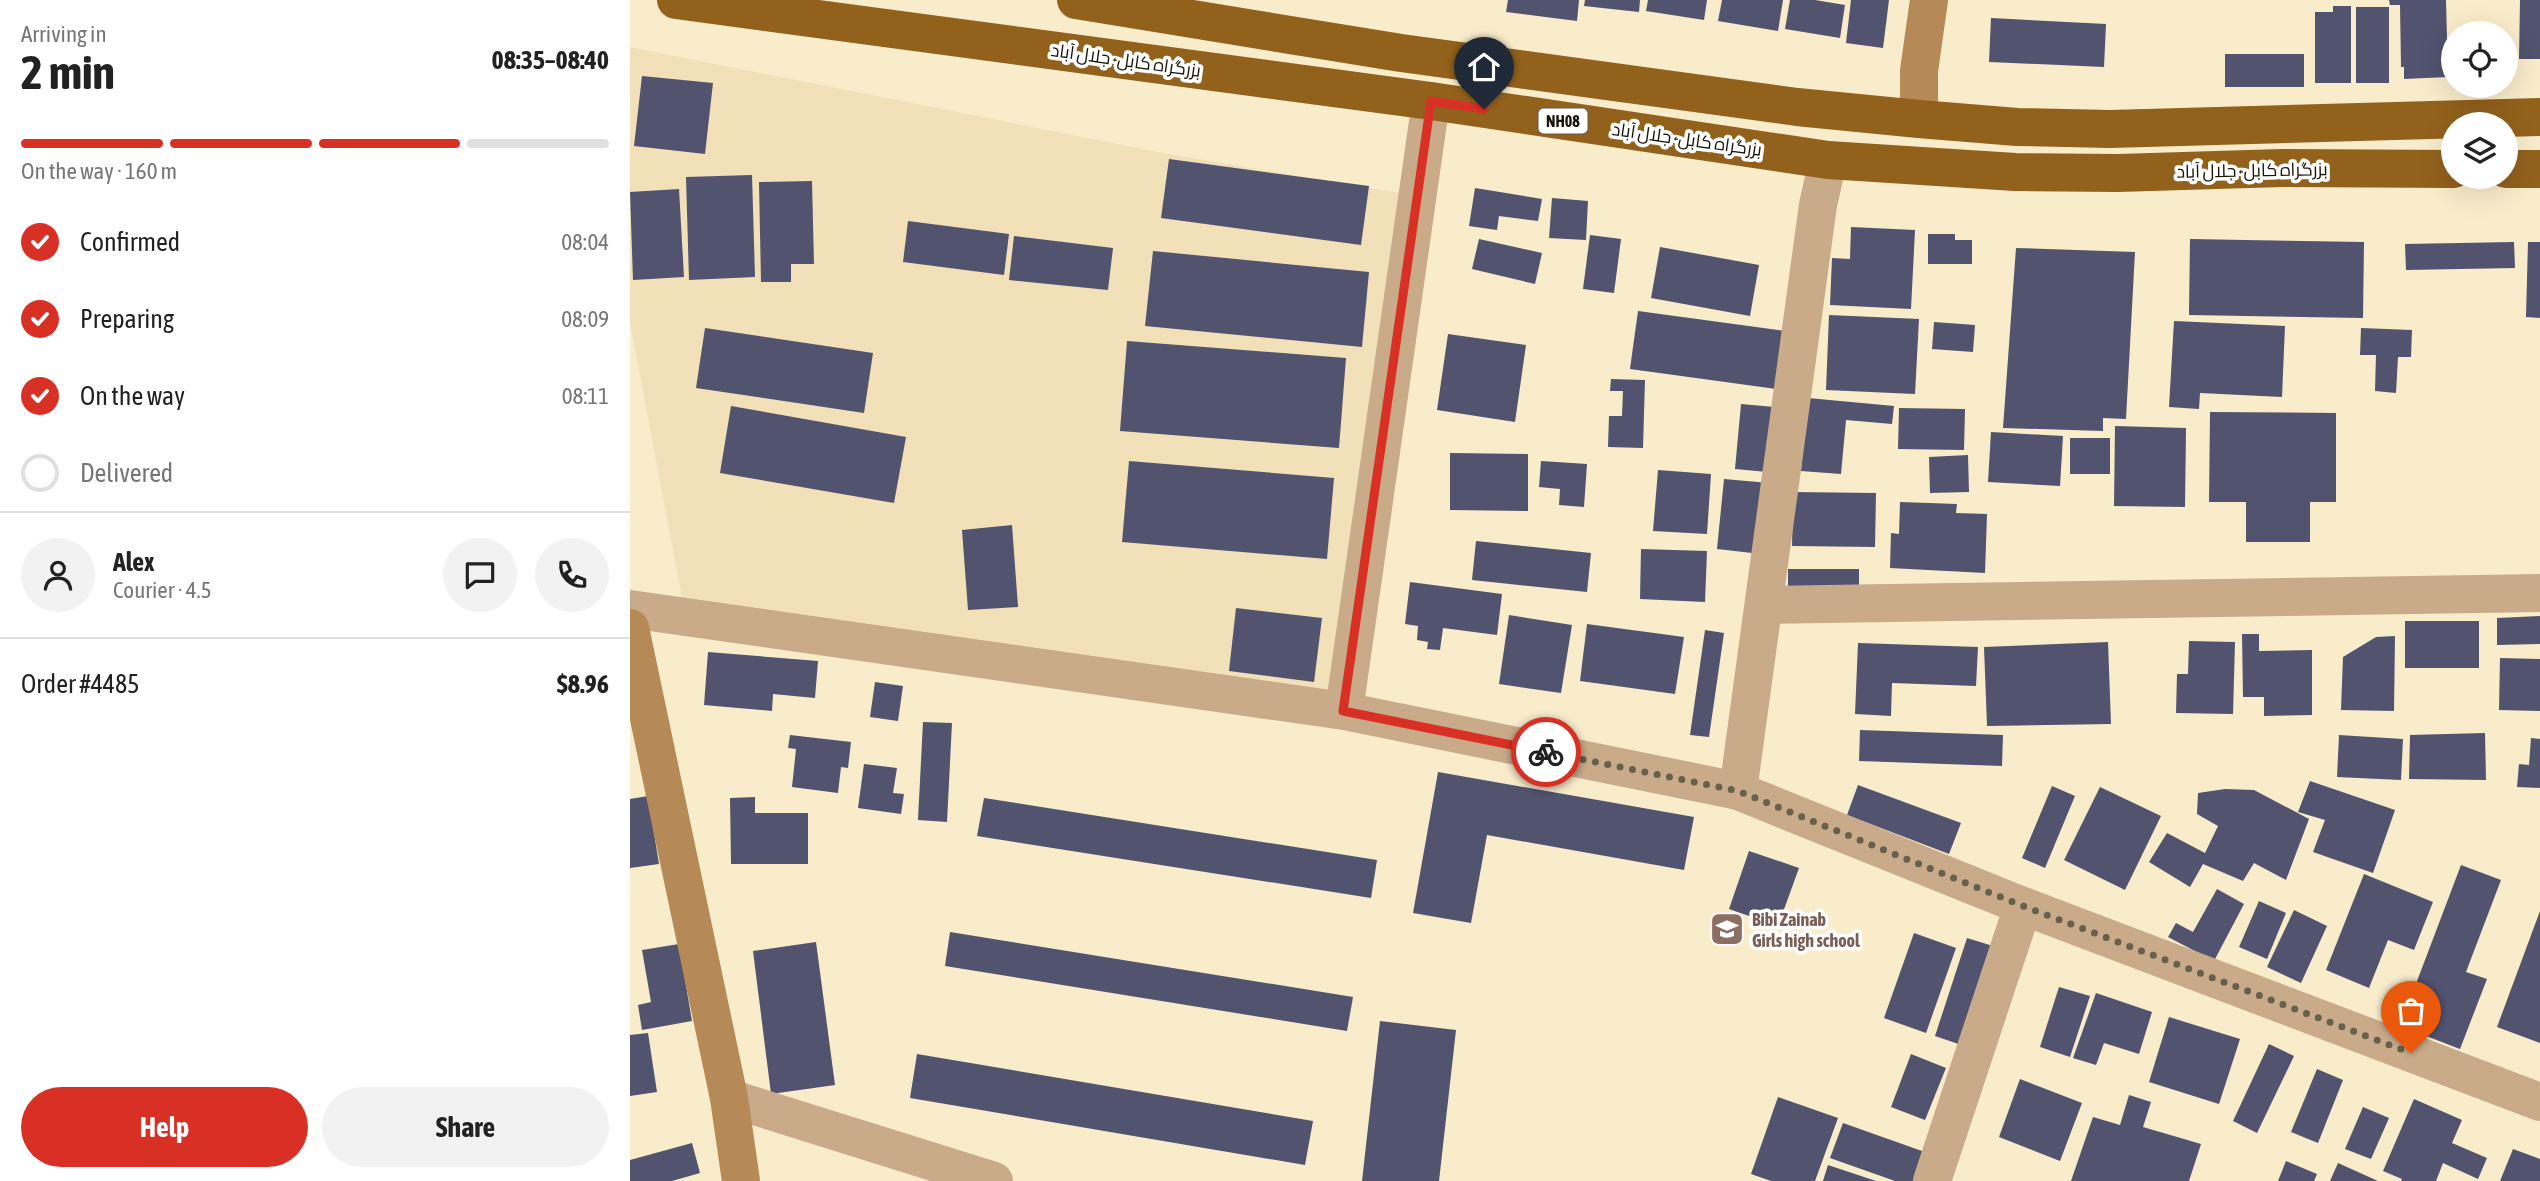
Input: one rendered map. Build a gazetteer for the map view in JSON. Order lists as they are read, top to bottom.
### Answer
{
  "streets": {
    "highway": ["بزرگراه کابل- جلال آباد", "NH08"]
  },
  "places": {
    "school or university": ["Bibi Zainab Girls high school"]
  },
  "page": {
    "heading": ["2 min", "Arriving in", "08:35–08:40"],
    "panel": [
      "Alex",
      "Courier · 4.5",
      "Order #4485",
      "$8.96"
    ],
    "bar": "On the way · 160 m",
    "list": [
      ["Confirmed", "08:04"],
      ["Preparing", "08:09"],
      ["On the way", "08:11"],
      "Delivered"
    ],
    "buttons": ["Help", "Share"]
  }
}
